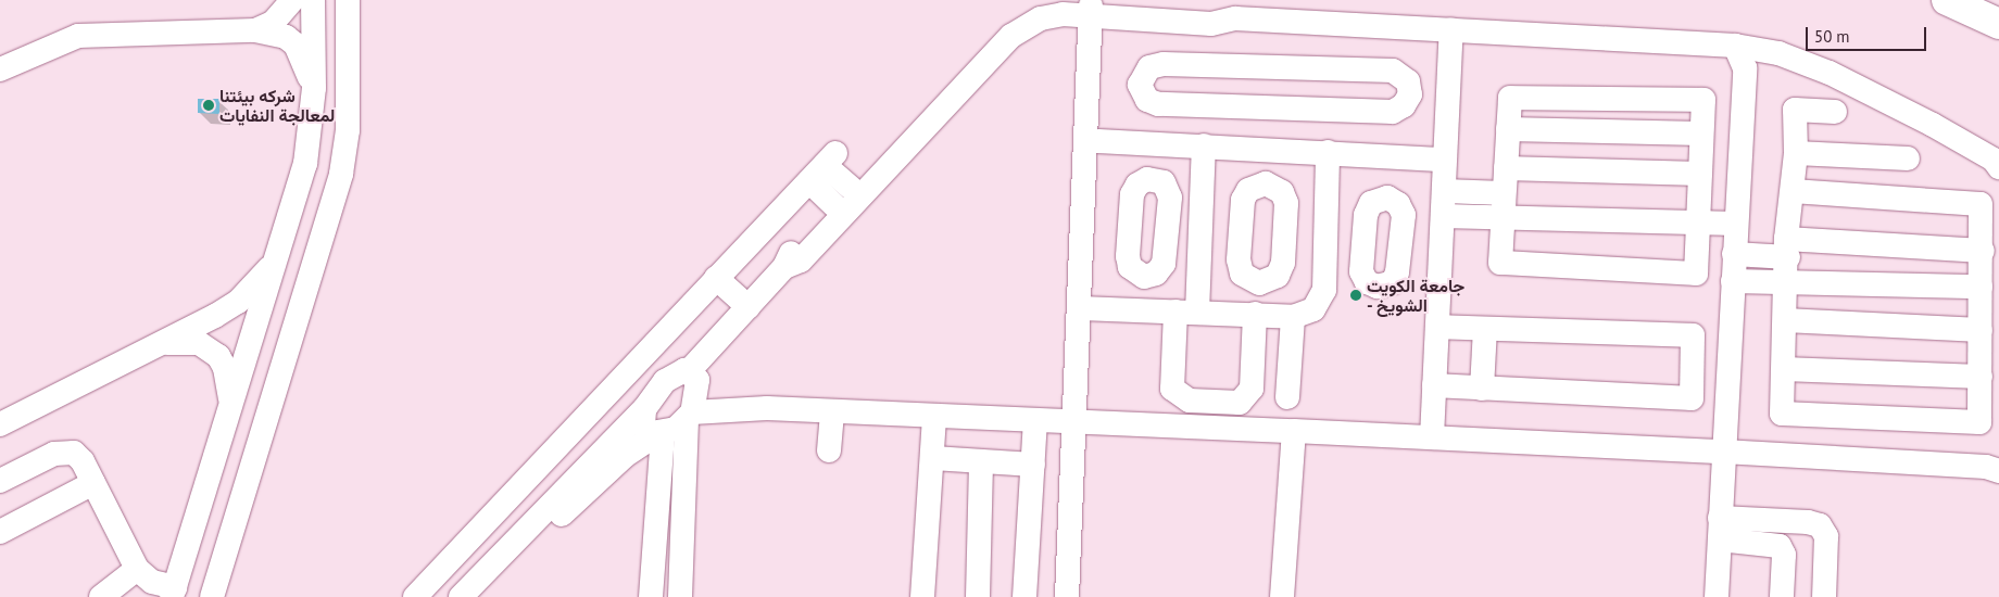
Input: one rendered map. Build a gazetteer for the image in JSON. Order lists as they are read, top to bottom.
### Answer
{
  "places": ["شركه بيئتنا لمعالجة النفايات", "جامعة الكويت - الشويخ"],
  "scale_bar": "50 m"
}
